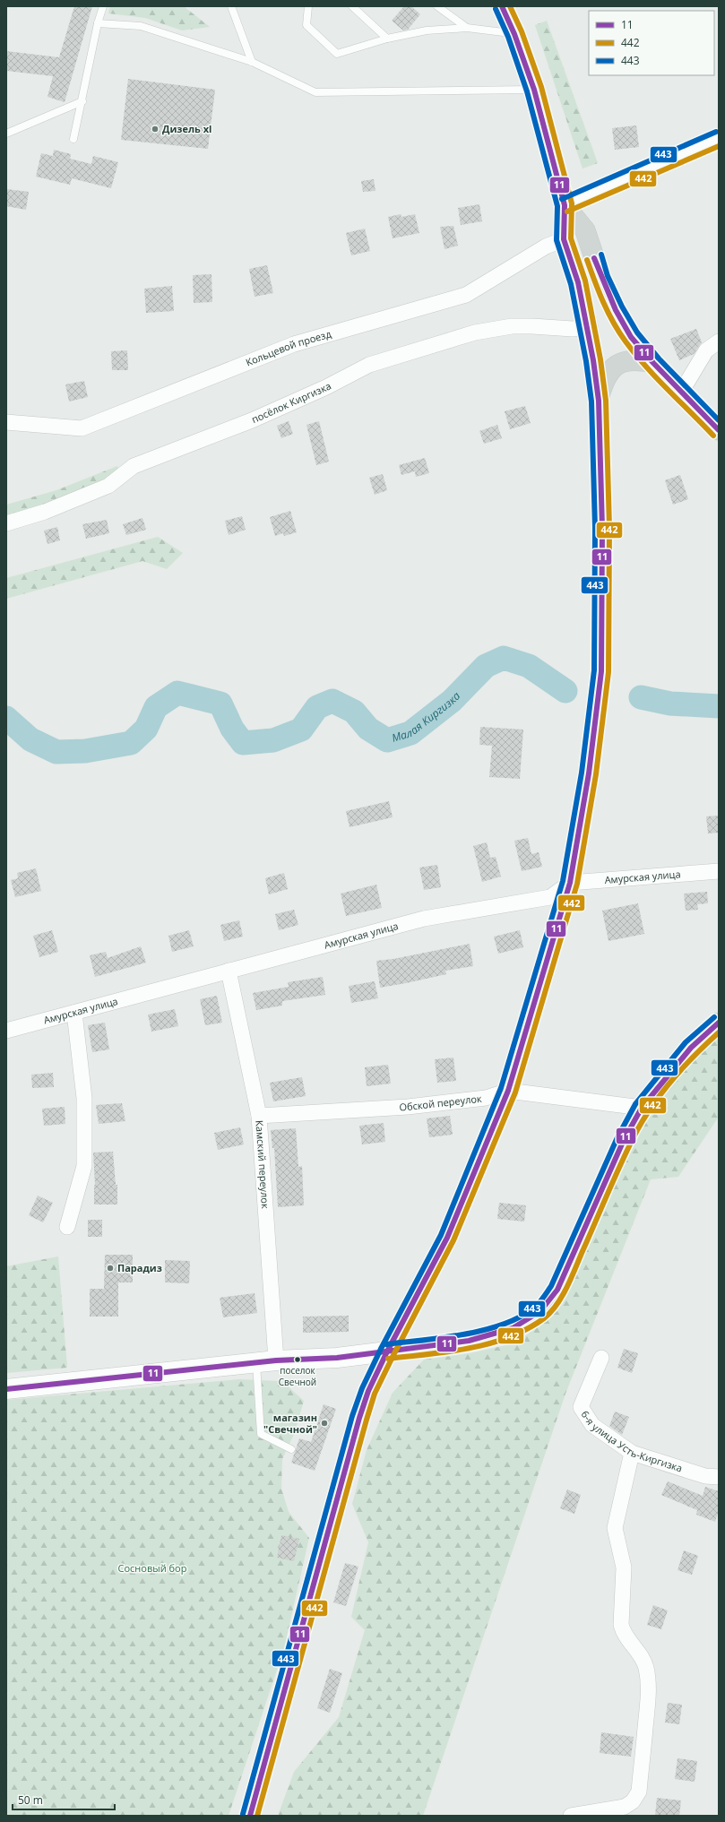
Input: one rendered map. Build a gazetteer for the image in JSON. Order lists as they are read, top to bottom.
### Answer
{
  "streets": {
    "street": [
      "Кольцевой проезд",
      "посёлок Киргизка",
      "Амурская улица",
      "Обской переулок",
      "Камский переулок",
      "6-я улица Усть-Киргизка"
    ]
  },
  "crossings": [
    ["Амурская улица", "Камский переулок"],
    ["Обской переулок", "Камский переулок"]
  ],
  "water": ["Малая Киргизка"],
  "parks": ["Сосновый бор"],
  "places": [
    "Дизель xl",
    "Парадиз",
    "поселок Свечной",
    "магазин \"Свечной\""
  ],
  "lines": ["transit line 11", "transit line 442", "transit line 443"],
  "legend": ["11", "442", "443"],
  "scale_bar": "50 m"
}
